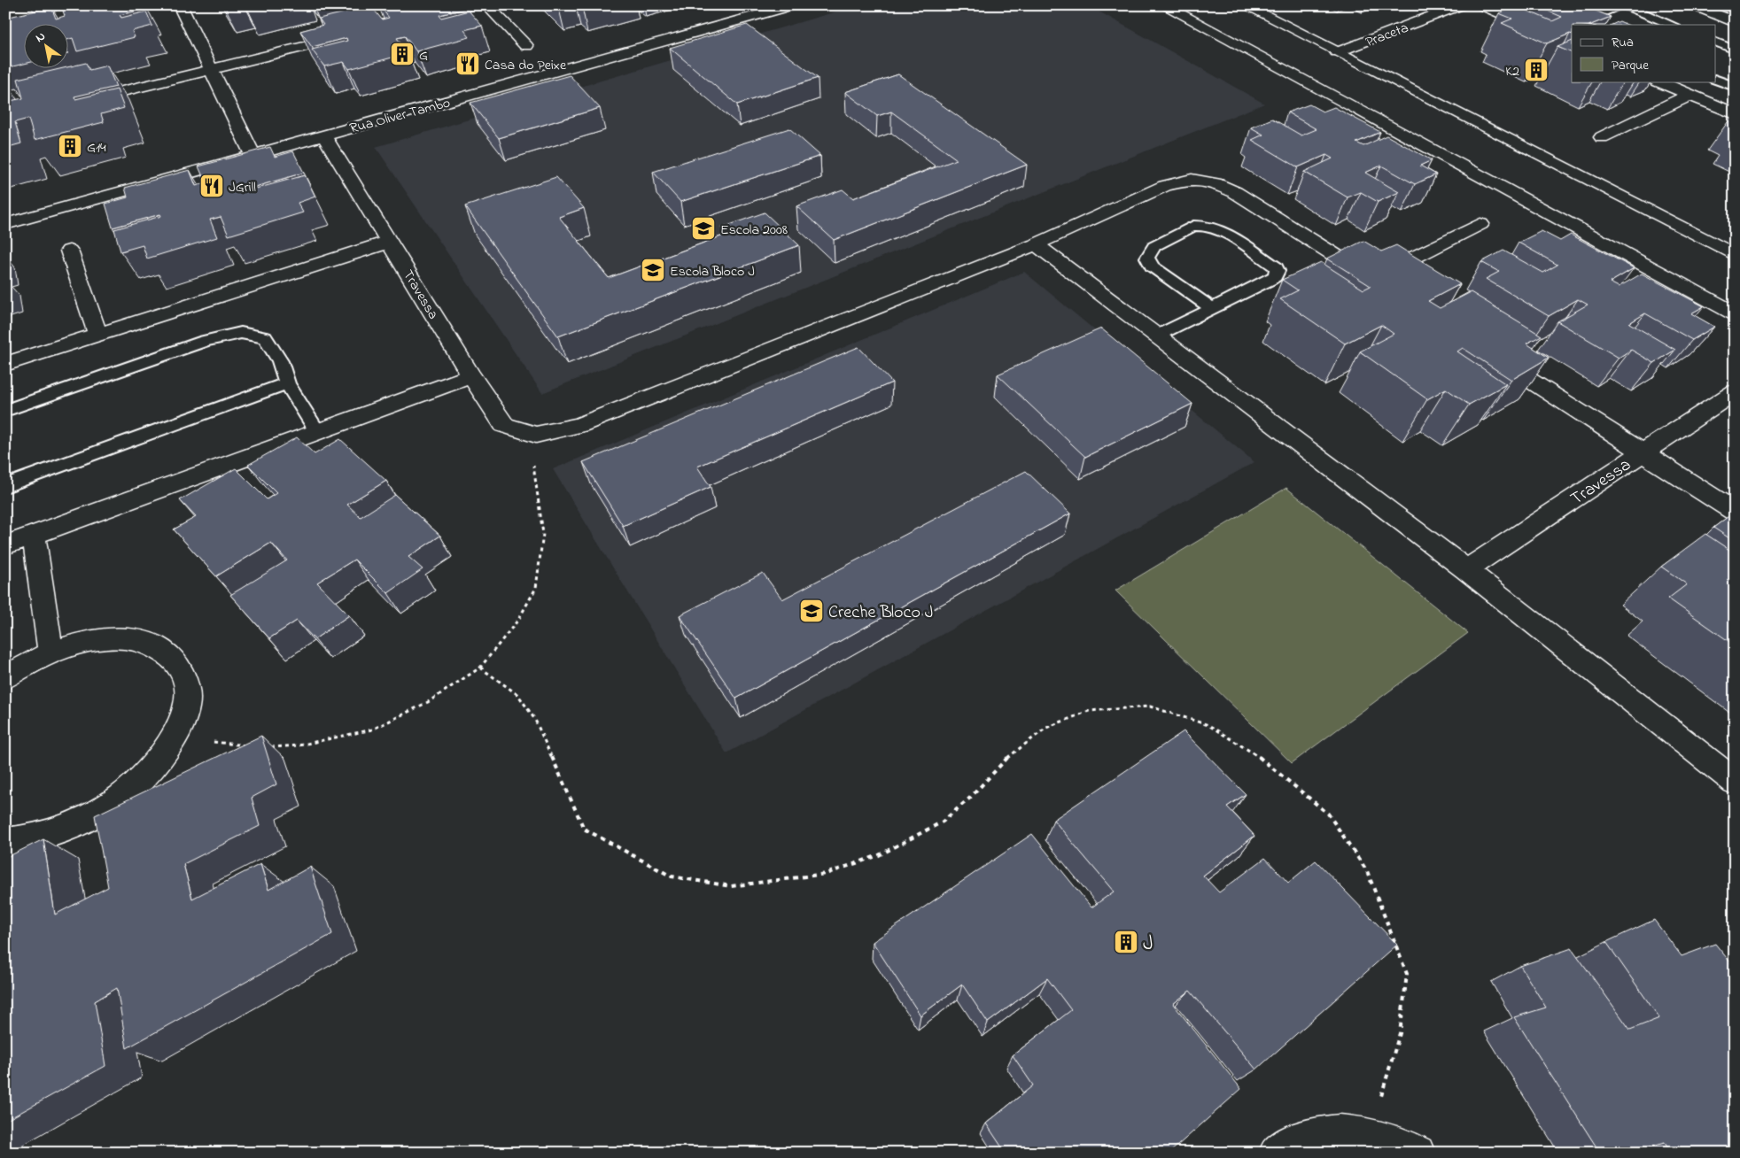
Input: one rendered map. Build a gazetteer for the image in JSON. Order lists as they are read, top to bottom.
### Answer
{
  "streets": {
    "street": ["Praceta", "Rua Oliver Tambo", "Travessa"]
  },
  "crossings": [
    ["Rua Oliver Tambo", "Travessa"]
  ],
  "places": {
    "building": [
      "G",
      "K2",
      "G14",
      "J"
    ],
    "restaurant": ["Casa do Peixe", "JGrill"],
    "school or university": ["Escola 2008", "Escola Bloco J", "Creche Bloco J"]
  },
  "legend": ["Rua", "Parque"],
  "north": "top left"
}
